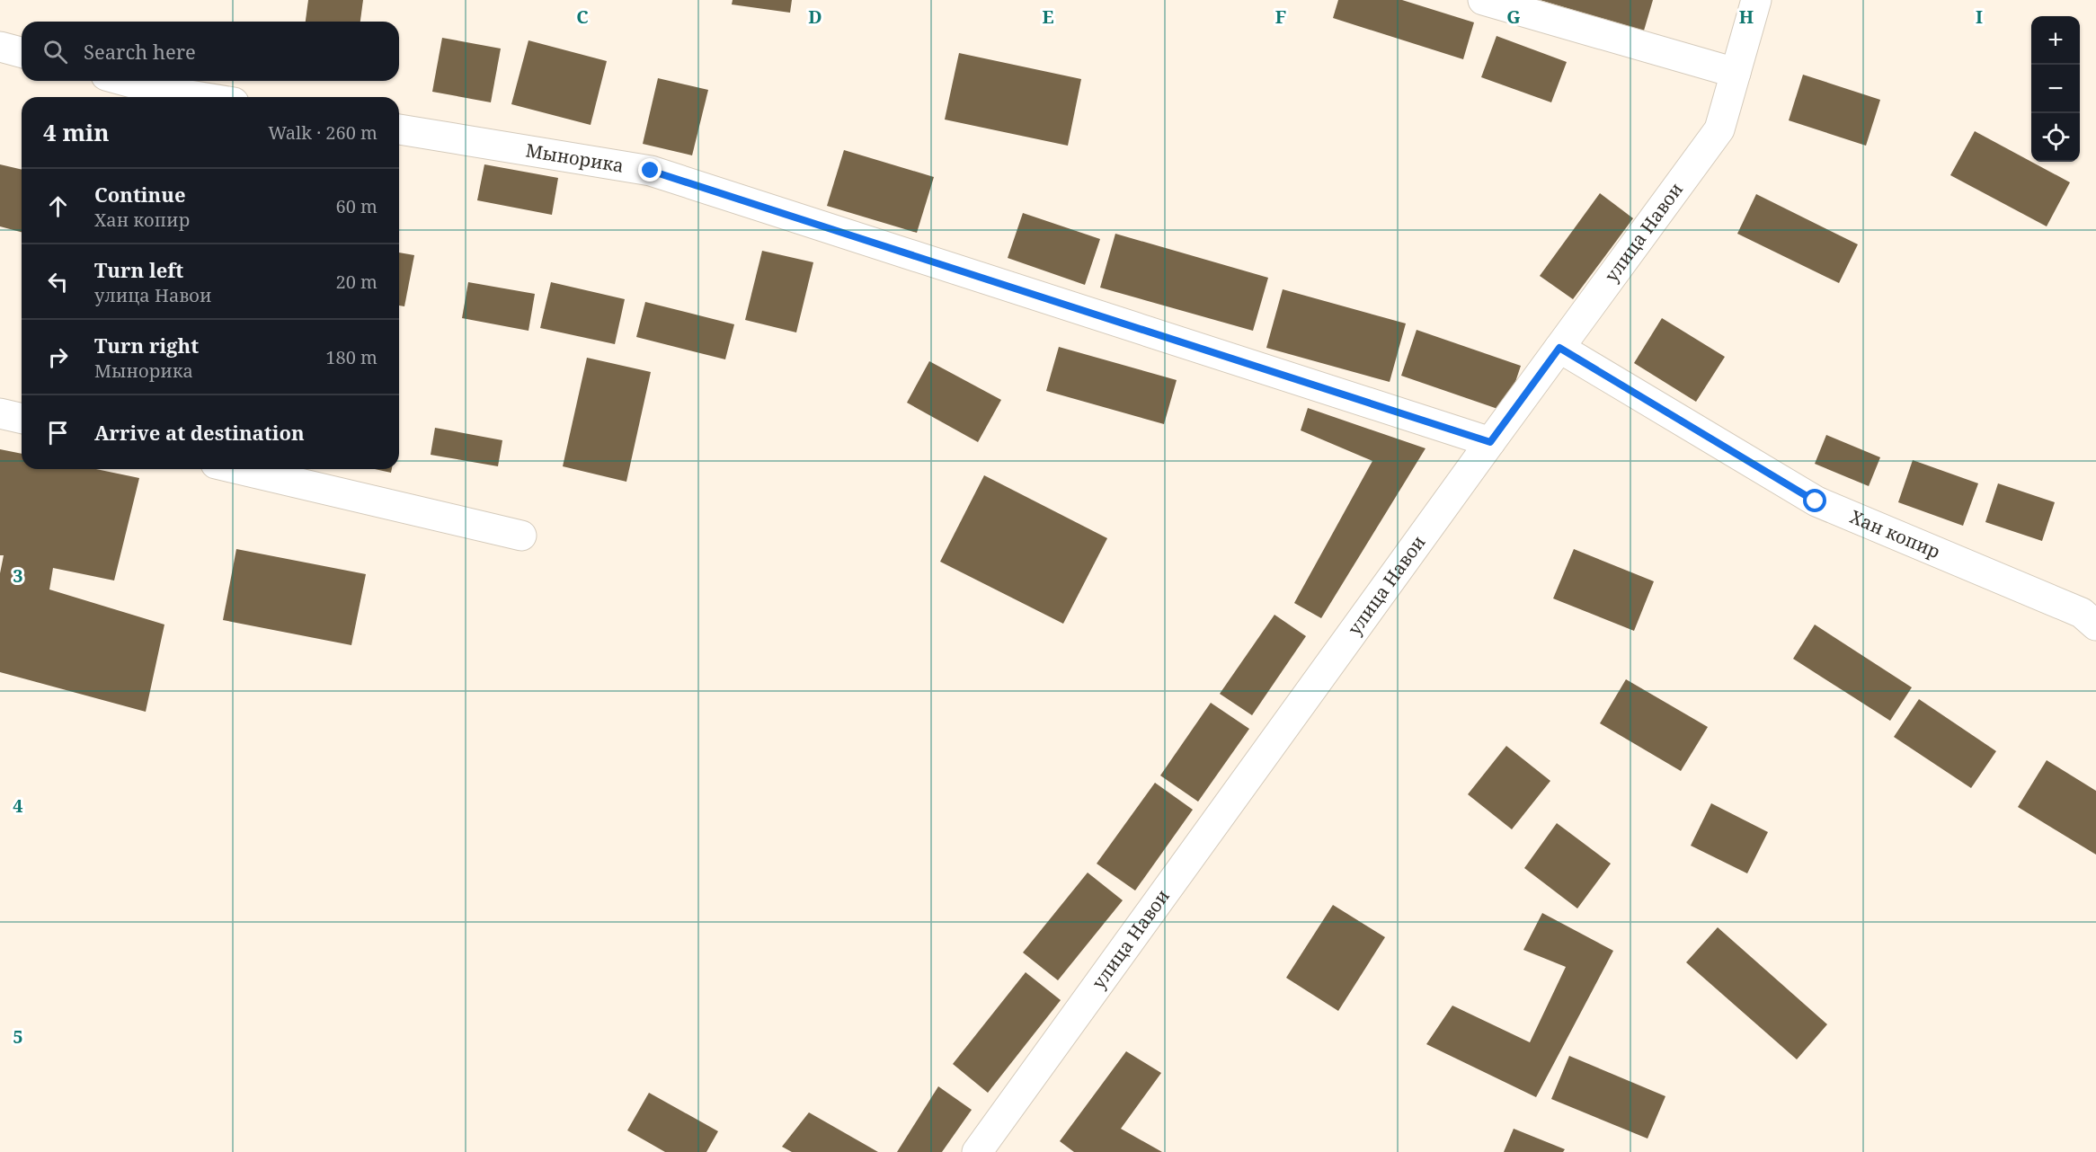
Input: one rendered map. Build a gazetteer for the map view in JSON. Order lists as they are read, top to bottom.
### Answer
{
  "streets": {
    "street": ["Мынорика", "улица Навои", "Хан копир"]
  },
  "crossings": [
    ["Мынорика", "улица Навои"],
    ["улица Навои", "Хан копир"]
  ],
  "page": {
    "map_buttons": ["+", "−"],
    "search": "Search here",
    "heading": ["4 min", "Walk · 260 m"],
    "list": [
      ["Continue", "Хан копир", "60 m"],
      ["Turn left", "улица Навои", "20 m"],
      ["Turn right", "Мынорика", "180 m"],
      "Arrive at destination"
    ]
  },
  "grid": {
    "columns": [
      "C",
      "D",
      "E",
      "F",
      "G",
      "H",
      "I"
    ],
    "rows": ["3", "4", "5"]
  }
}
